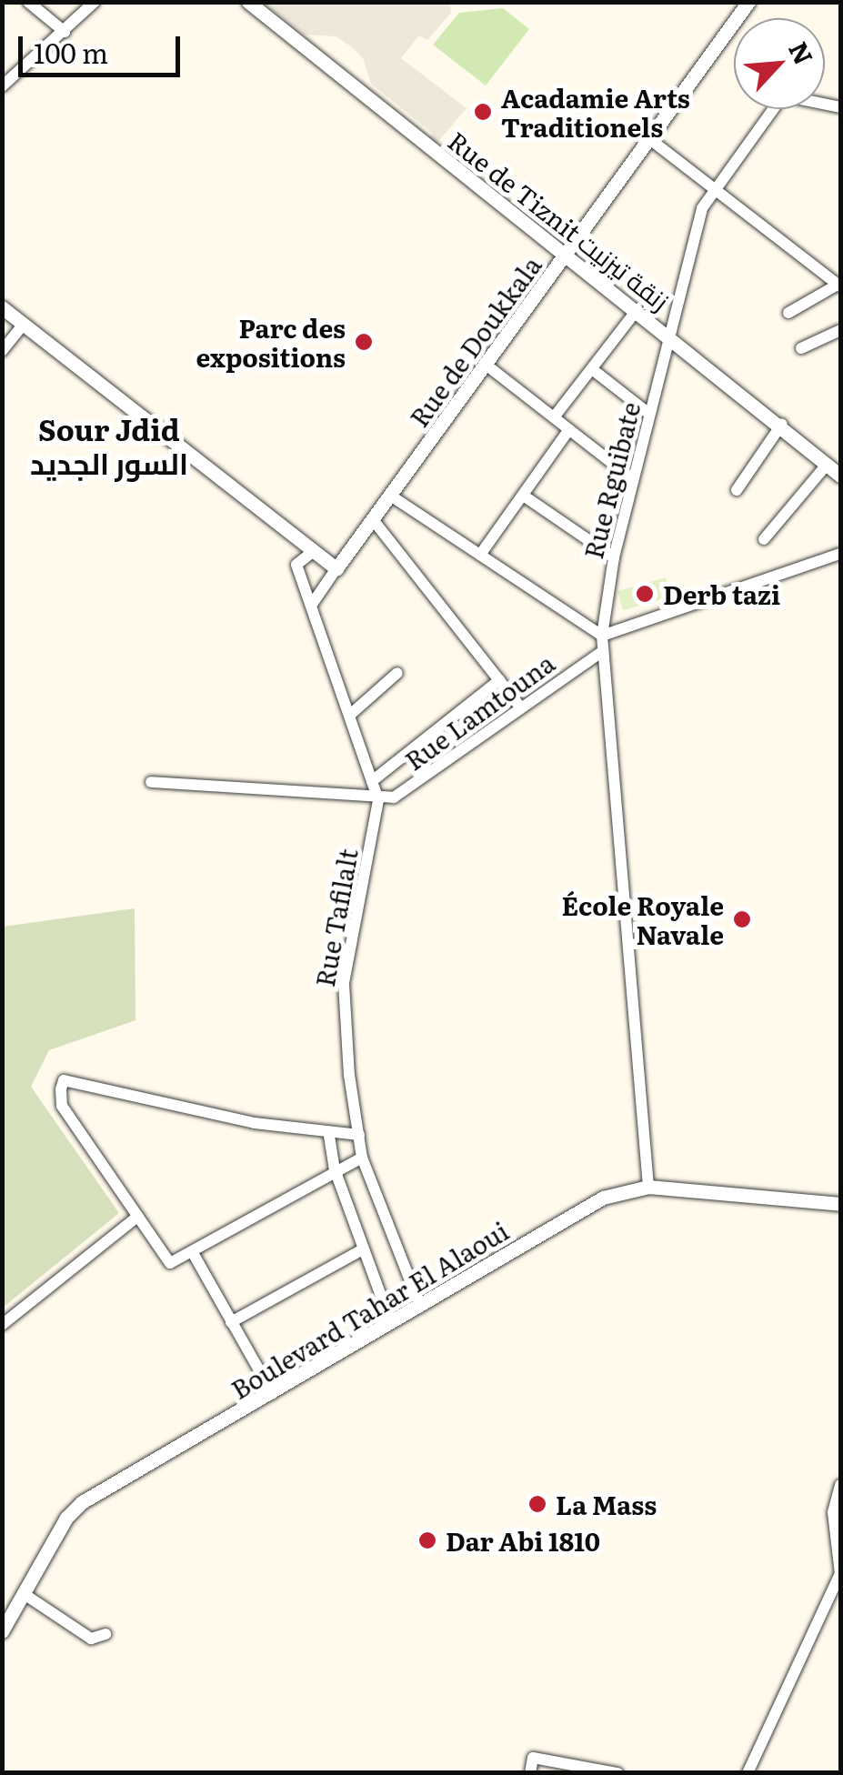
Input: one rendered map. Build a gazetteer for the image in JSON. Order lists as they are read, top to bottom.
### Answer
{
  "streets": {
    "street": [
      "Rue de Tiznit زنقة تيزنيت",
      "Rue de Doukkala",
      "Rue Rguibate",
      "Rue Lamtouna",
      "Rue Tafilalt",
      "Boulevard Tahar El Alaoui"
    ]
  },
  "crossings": [
    ["Rue de Tiznit زنقة تيزنيت", "Rue de Doukkala"],
    ["Rue de Tiznit زنقة تيزنيت", "Rue Rguibate"],
    ["Rue Rguibate", "Rue Lamtouna"],
    ["Rue Rguibate", "Boulevard Tahar El Alaoui"],
    ["Rue Lamtouna", "Rue Tafilalt"],
    ["Rue Tafilalt", "Boulevard Tahar El Alaoui"]
  ],
  "districts": ["Sour Jdid السور الجديد"],
  "places": [
    "Acadamie Arts Traditionels",
    "Parc des expositions",
    "Derb tazi",
    "École Royale Navale",
    "La Mass",
    "Dar Abi 1810"
  ],
  "scale_bar": "100 m",
  "north": "top right"
}
